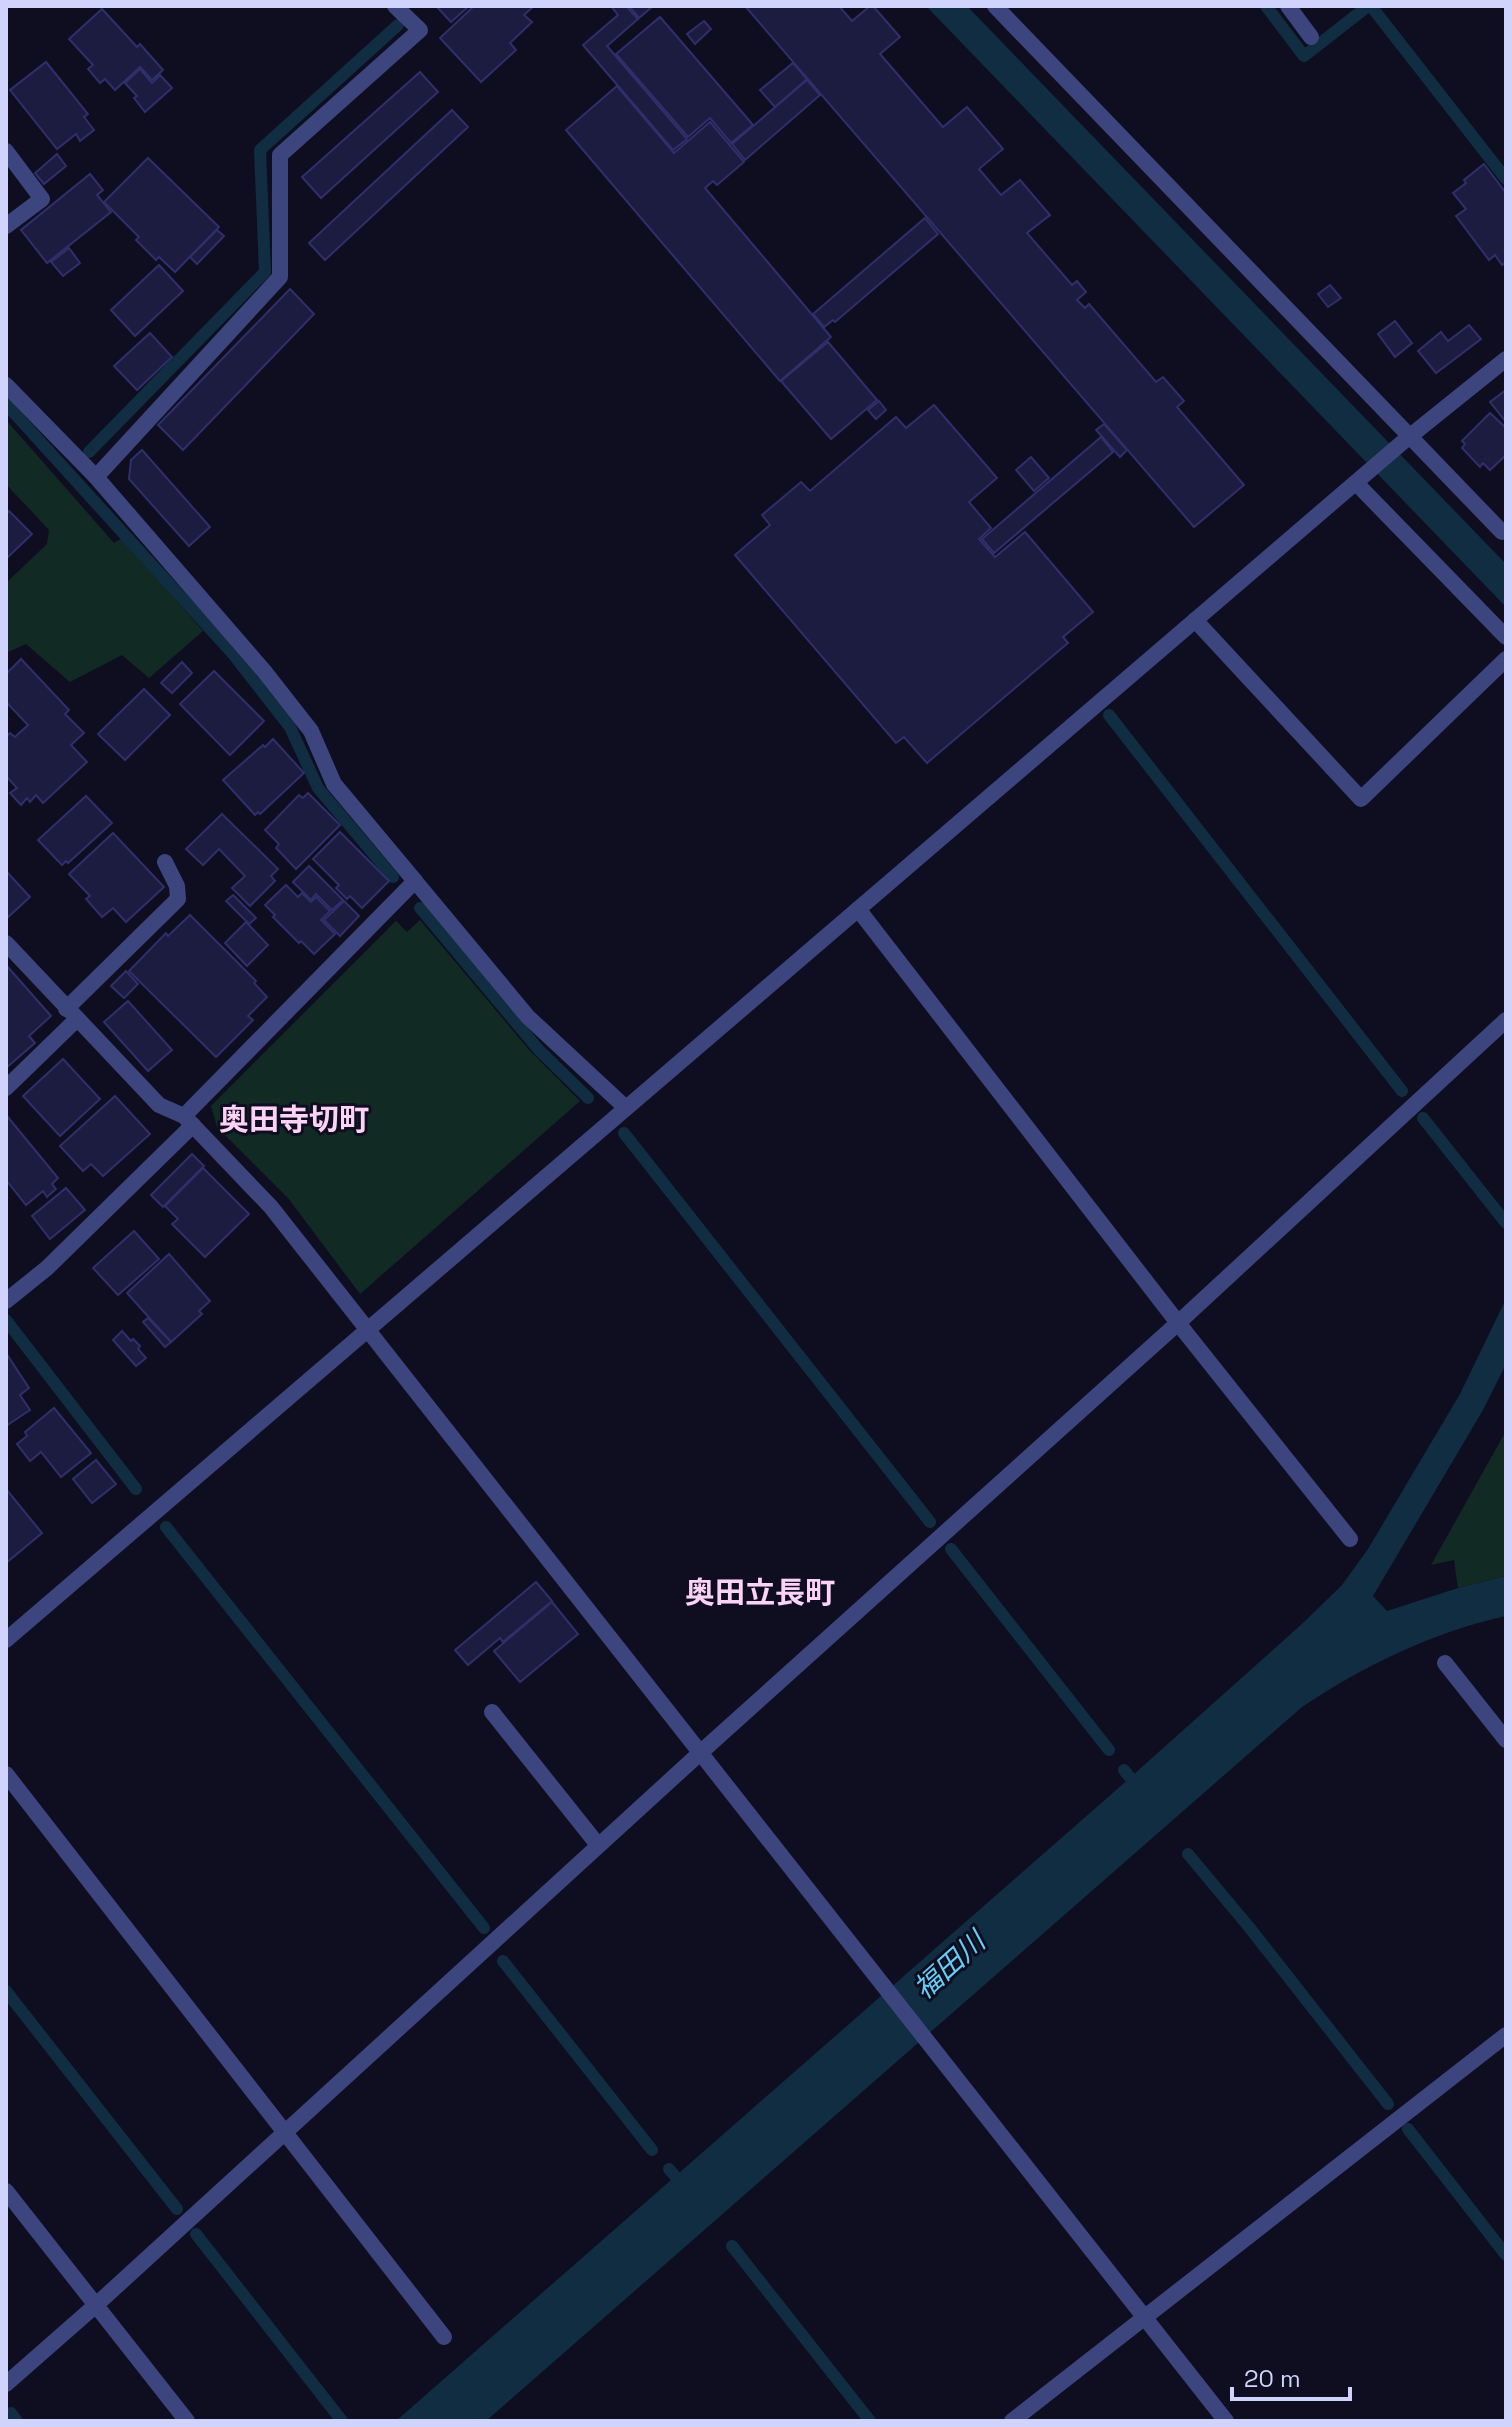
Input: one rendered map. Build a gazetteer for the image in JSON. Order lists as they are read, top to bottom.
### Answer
{
  "districts": ["奥田寺切町", "奥田立長町"],
  "water": ["福田川"],
  "scale_bar": "20 m"
}
